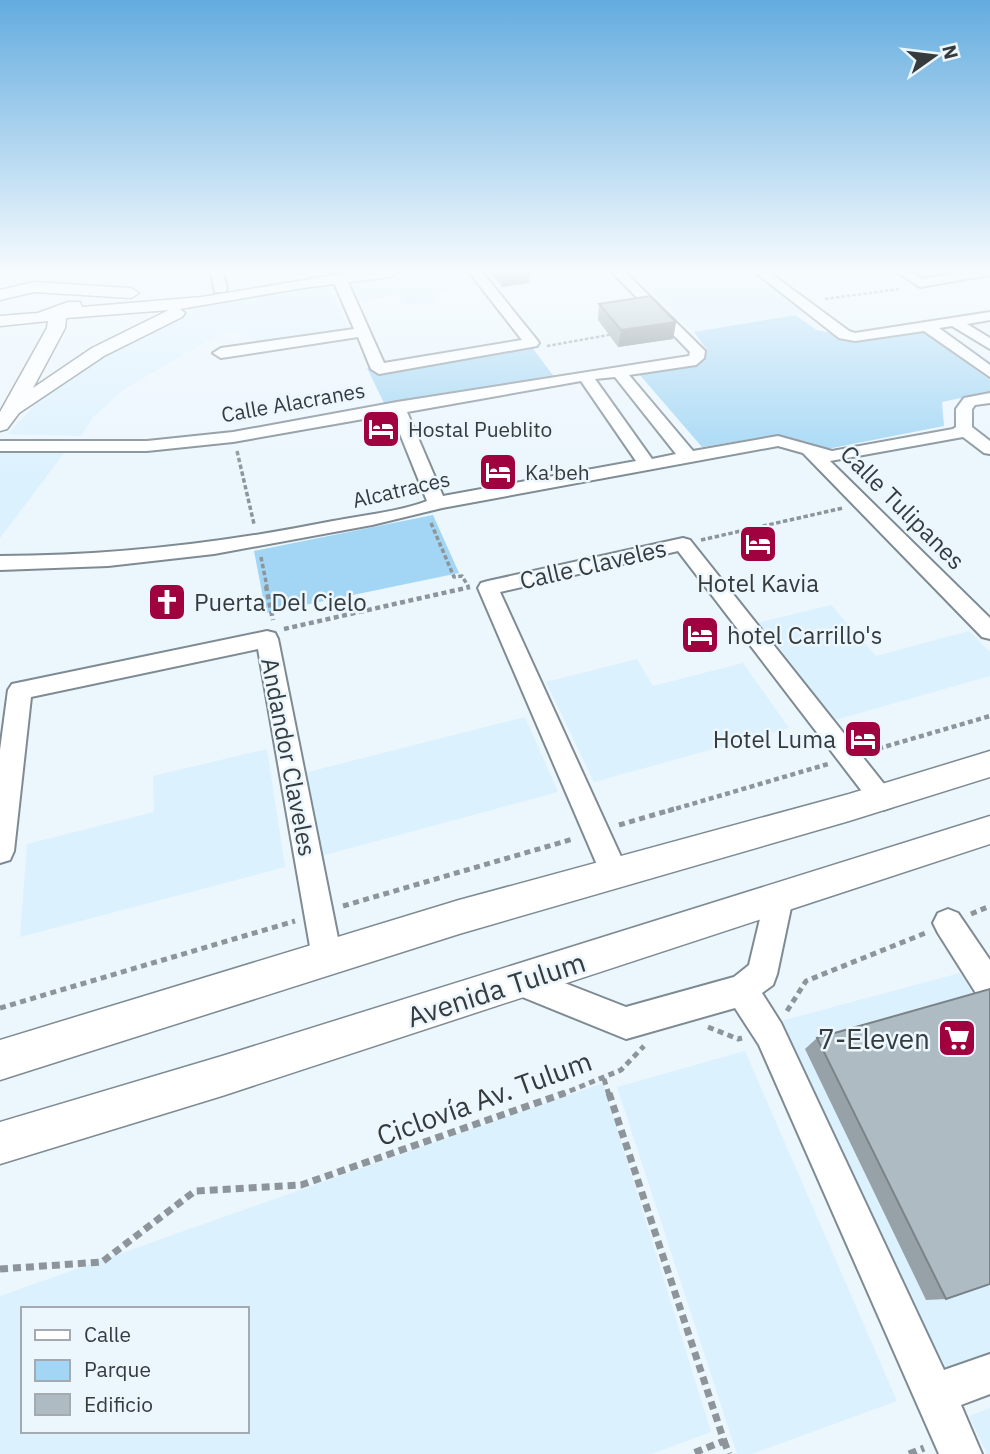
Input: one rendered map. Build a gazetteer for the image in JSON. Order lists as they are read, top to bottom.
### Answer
{
  "streets": {
    "main road": ["Avenida Tulum"],
    "street": [
      "Calle Alacranes",
      "Alcatraces",
      "Calle Tulipanes",
      "Calle Claveles",
      "Andandor Claveles"
    ],
    "path": ["Ciclovía Av. Tulum"]
  },
  "crossings": [
    ["Alcatraces", "Calle Tulipanes"]
  ],
  "places": {
    "hotel": [
      "Hostal Pueblito",
      "Ka'beh",
      "Hotel Kavia",
      "hotel Carrillo's",
      "Hotel Luma"
    ],
    "church": ["Puerta Del Cielo"],
    "supermarket": ["7-Eleven"]
  },
  "legend": ["Calle", "Parque", "Edificio"],
  "north": "right"
}
